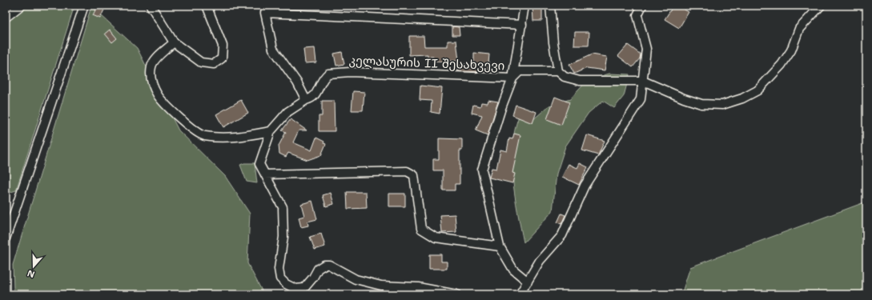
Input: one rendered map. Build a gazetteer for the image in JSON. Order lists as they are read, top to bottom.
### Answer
{
  "streets": {
    "street": ["კელასურის II შესახვევი"]
  },
  "north": "bottom"
}
